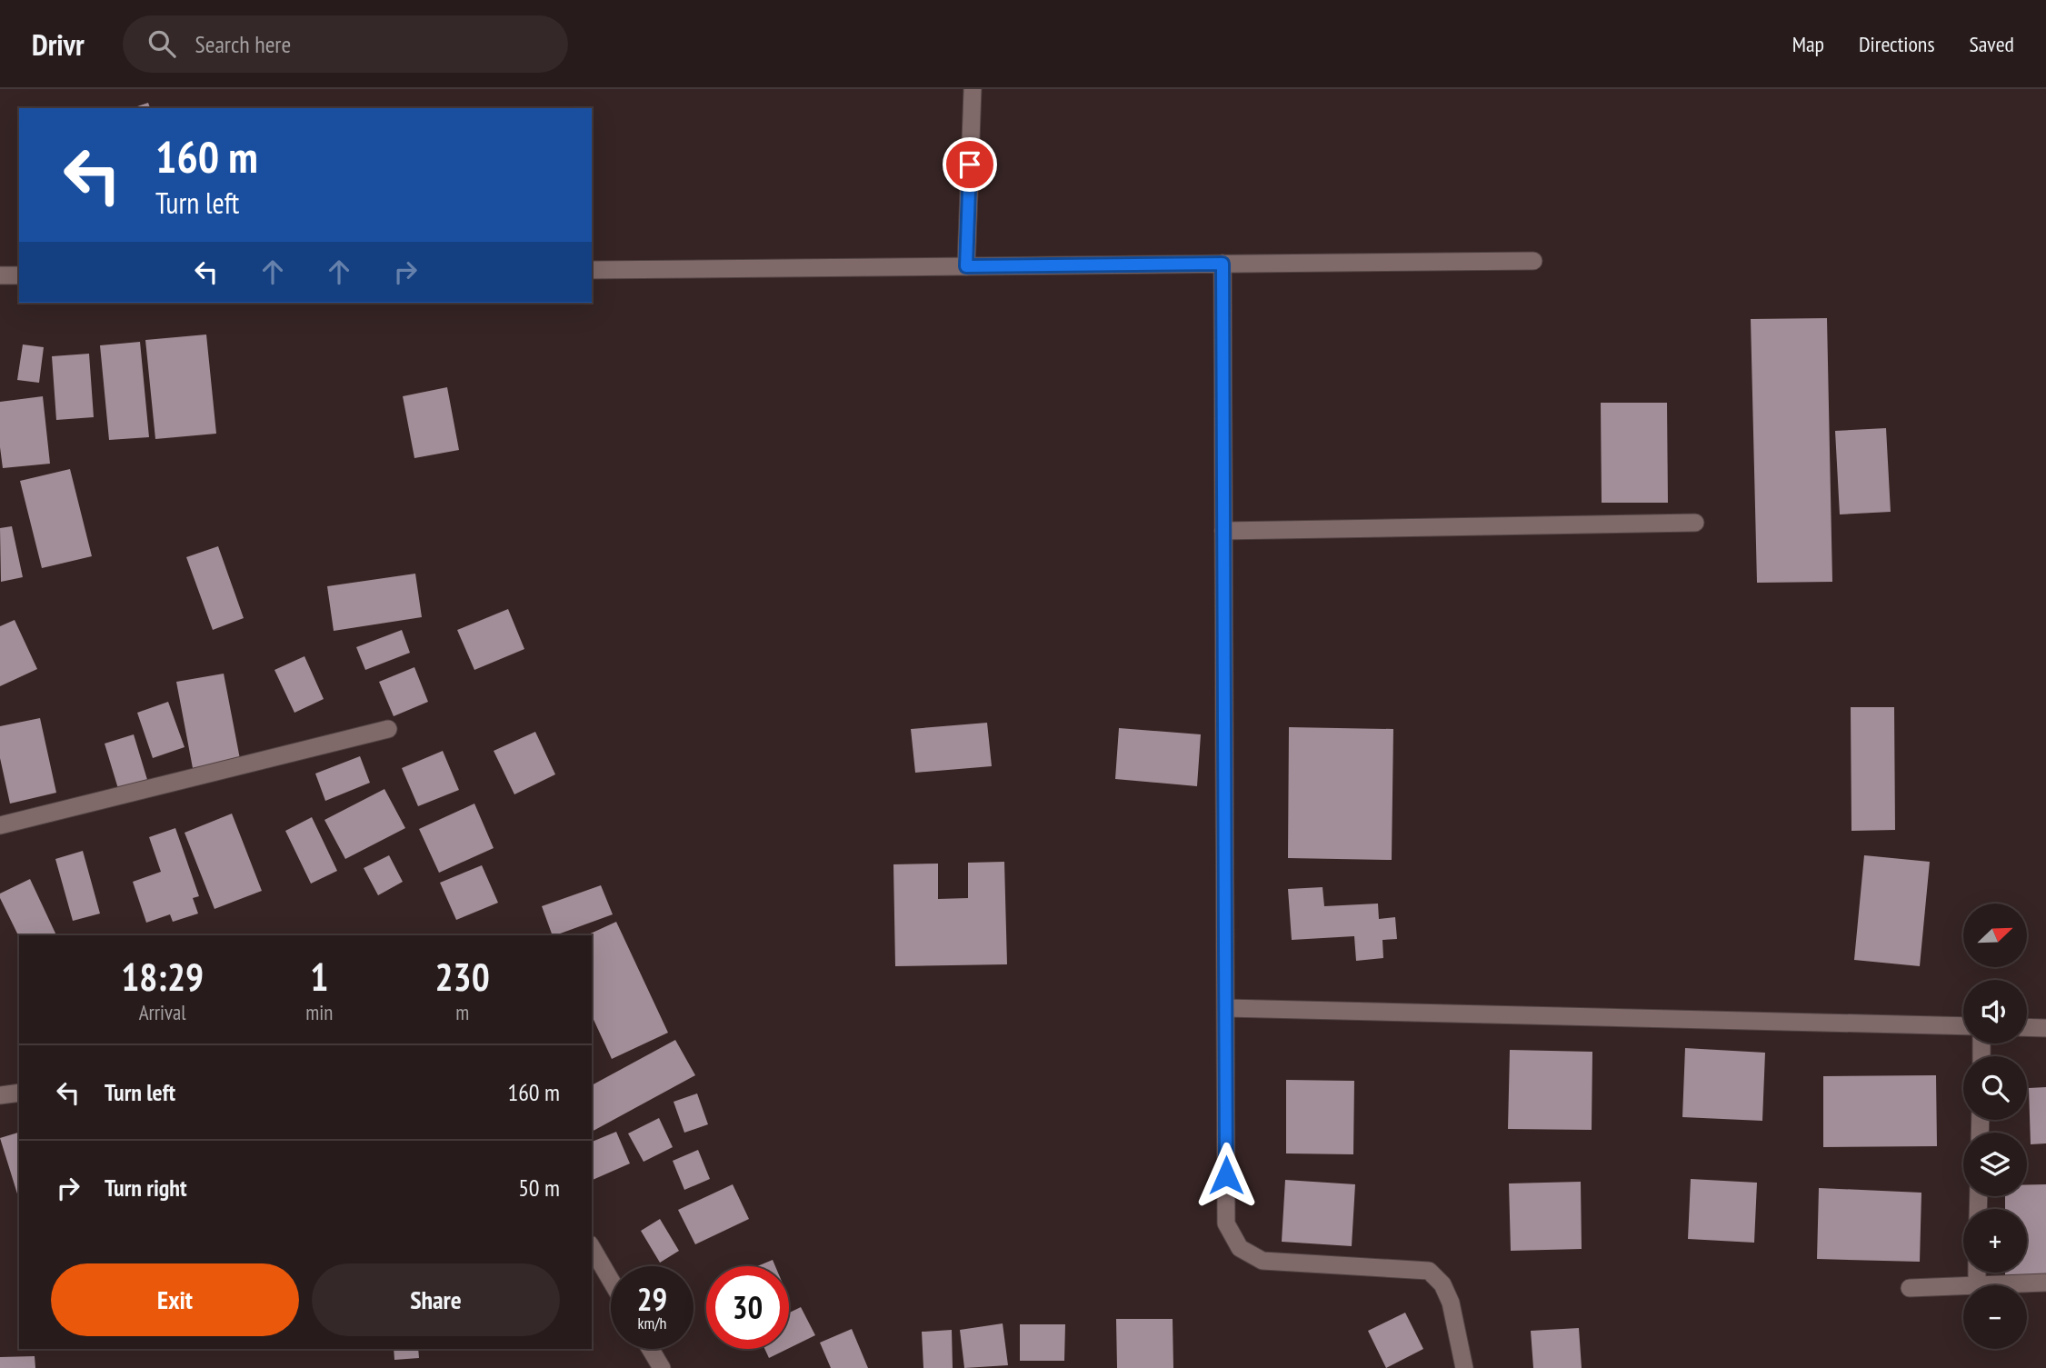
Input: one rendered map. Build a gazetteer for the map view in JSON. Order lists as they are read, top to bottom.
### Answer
{
  "north": "top right",
  "page": {
    "header": "Drivr",
    "search": "Search here",
    "nav": ["Map", "Directions", "Saved"],
    "turn": ["160 m", "Turn left"],
    "map_buttons": ["+", "−"],
    "eta": [
      "18:29",
      "Arrival",
      "1",
      "min",
      "230",
      "m"
    ],
    "list": [
      {
        "name": "Turn left",
        "value": "160 m"
      },
      {
        "name": "Turn right",
        "value": "50 m"
      }
    ],
    "buttons": ["Exit", "Share"],
    "speed": "29 km/h",
    "limit": "30"
  }
}
